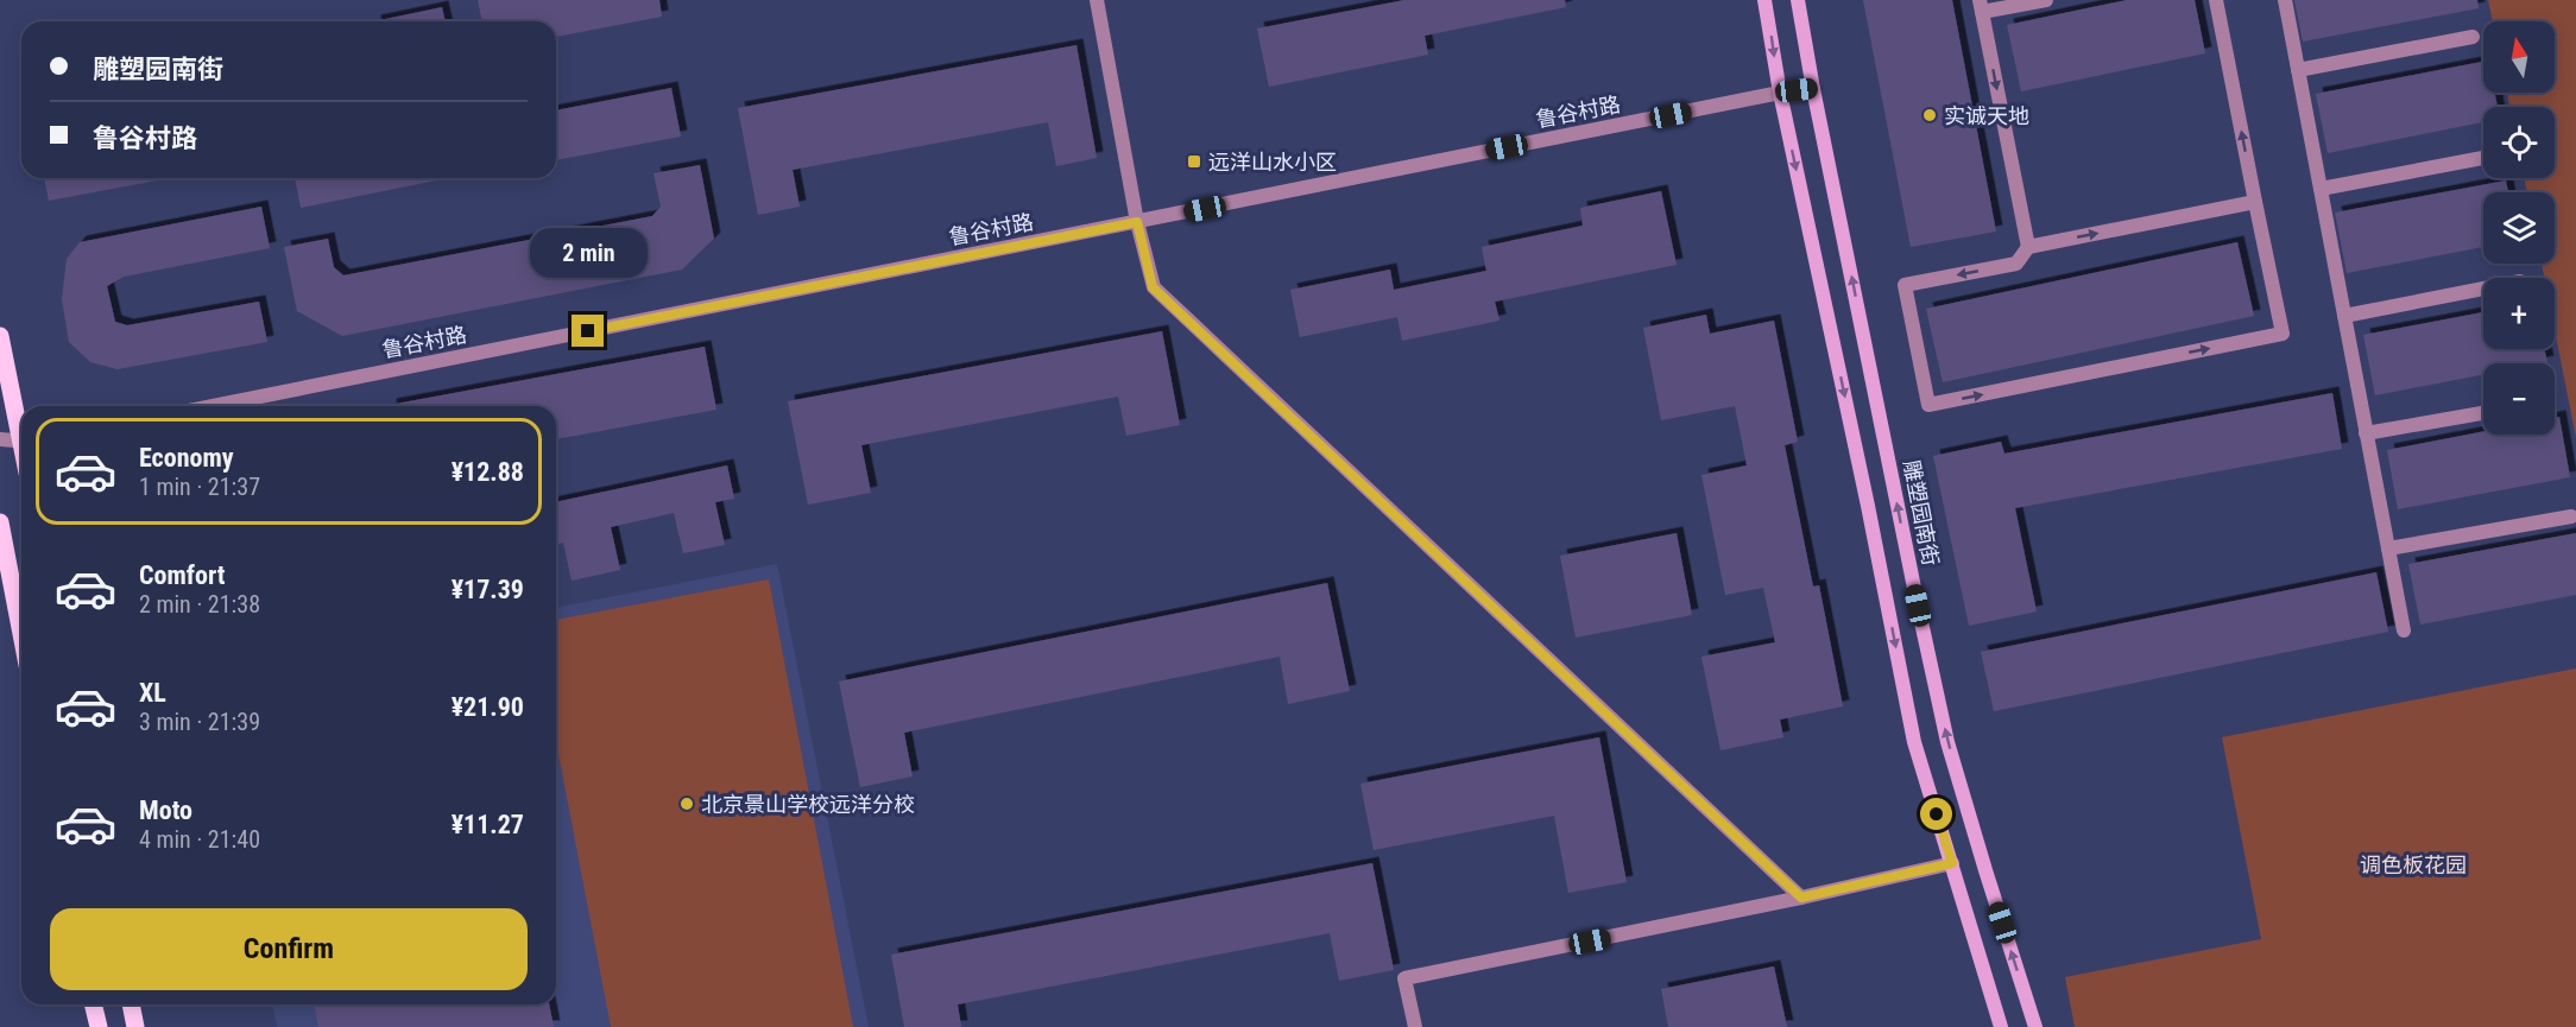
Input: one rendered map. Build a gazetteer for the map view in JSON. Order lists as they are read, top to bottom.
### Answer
{
  "streets": {
    "main road": ["雕塑园南街"],
    "street": ["鲁谷村路"]
  },
  "crossings": [
    ["鲁谷村路", "雕塑园南街"]
  ],
  "parks": ["调色板花园"],
  "places": {
    "other": ["实诚天地", "北京景山学校远洋分校"],
    "transit": ["远洋山水小区"]
  },
  "north": "top",
  "page": {
    "map_buttons": ["+", "−"],
    "banner": ["雕塑园南街", "鲁谷村路"],
    "bubble": "2 min",
    "list": [
      {
        "name": "Economy",
        "note": "1 min · 21:37",
        "value": "¥12.88"
      },
      {
        "name": "Comfort",
        "note": "2 min · 21:38",
        "value": "¥17.39"
      },
      {
        "name": "XL",
        "note": "3 min · 21:39",
        "value": "¥21.90"
      },
      {
        "name": "Moto",
        "note": "4 min · 21:40",
        "value": "¥11.27"
      }
    ],
    "buttons": "Confirm"
  }
}
